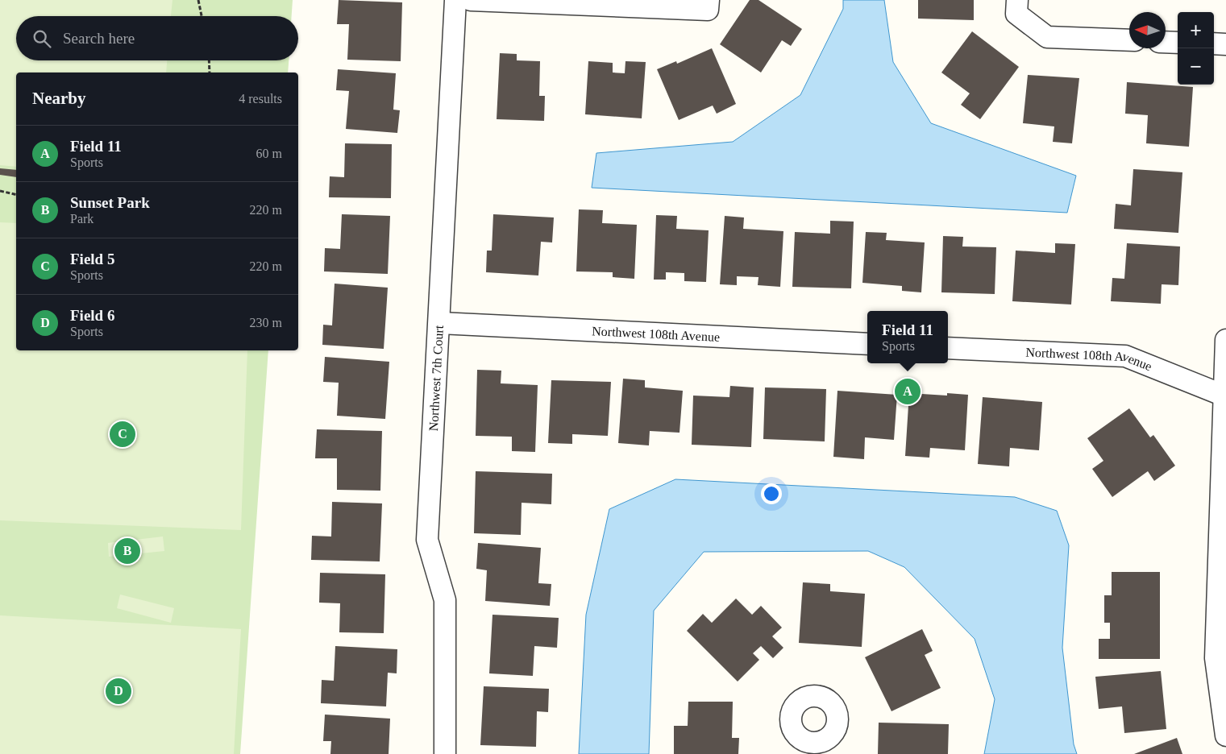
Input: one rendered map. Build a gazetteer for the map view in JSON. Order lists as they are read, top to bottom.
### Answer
{
  "streets": {
    "street": ["Northwest 108th Avenue", "Northwest 7th Court"]
  },
  "crossings": [
    ["Northwest 108th Avenue", "Northwest 7th Court"]
  ],
  "north": "left",
  "page": {
    "map_buttons": ["+", "−"],
    "search": "Search here",
    "heading": ["Nearby", "4 results"],
    "list": [
      {
        "mark": "A",
        "name": "Field 11",
        "note": "Sports",
        "value": "60 m"
      },
      {
        "mark": "B",
        "name": "Sunset Park",
        "note": "Park",
        "value": "220 m"
      },
      {
        "mark": "C",
        "name": "Field 5",
        "note": "Sports",
        "value": "220 m"
      },
      {
        "mark": "D",
        "name": "Field 6",
        "note": "Sports",
        "value": "230 m"
      }
    ],
    "popup": ["Field 11", "Sports"],
    "pins": [
      "A",
      "C",
      "B",
      "D"
    ]
  }
}
